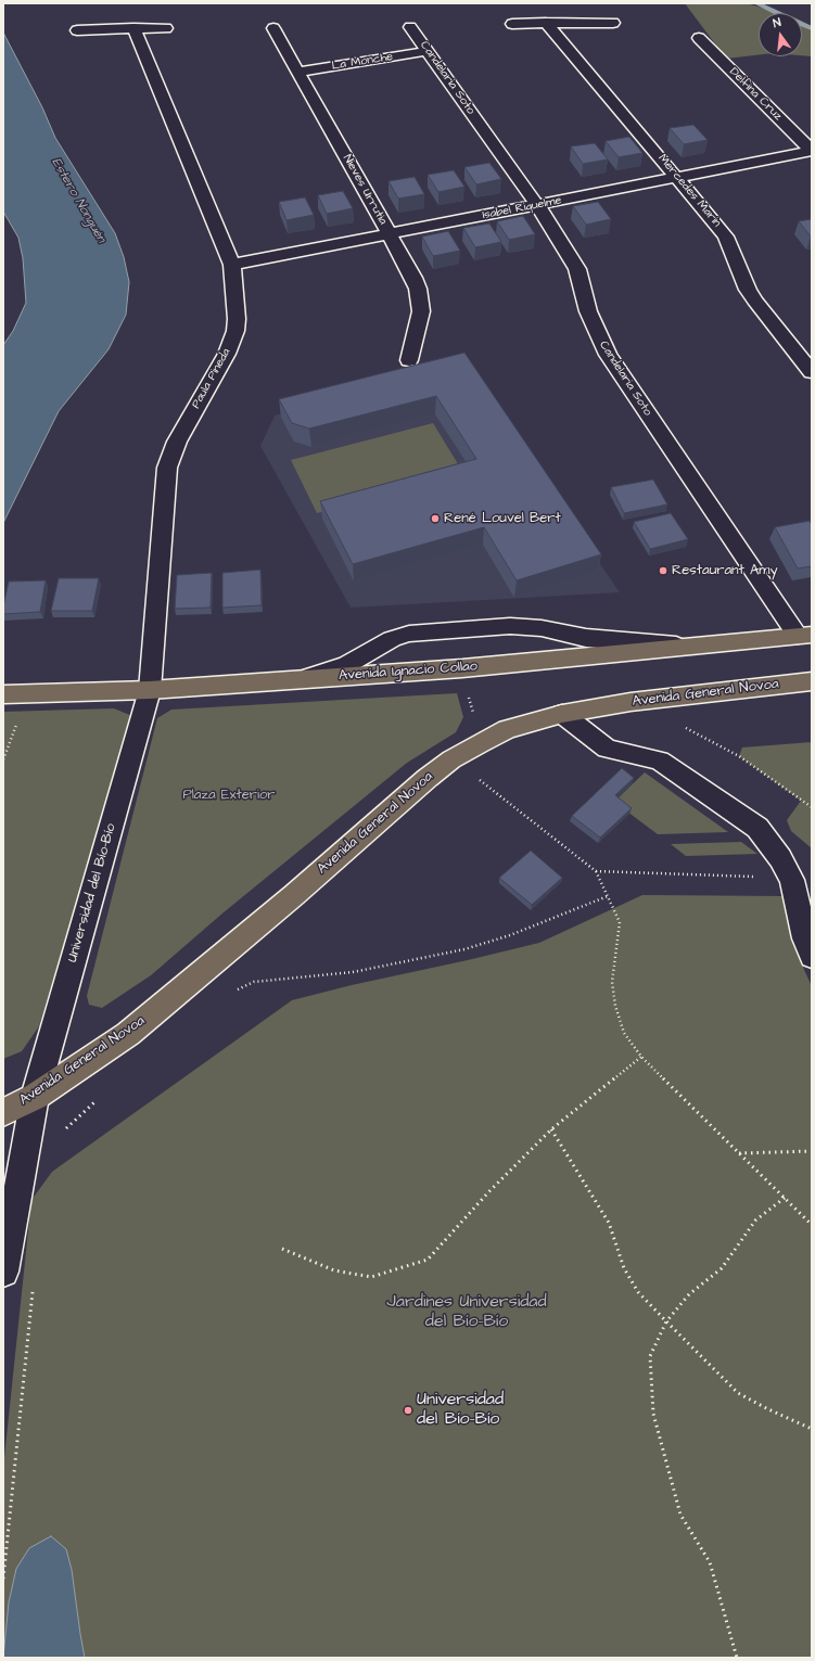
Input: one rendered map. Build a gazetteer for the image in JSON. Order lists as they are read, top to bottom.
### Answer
{
  "streets": {
    "main road": ["Avenida Ignacio Collao", "Avenida General Novoa"],
    "street": [
      "La Monche",
      "Candelaria Soto",
      "Delfina Cruz",
      "Nieves Urrutia",
      "Mercedes Marín",
      "Isabel Riquelme",
      "Paula Pineda",
      "Universidad del Bío-Bío"
    ]
  },
  "crossings": [
    ["La Monche", "Candelaria Soto"],
    ["La Monche", "Nieves Urrutia"],
    ["Candelaria Soto", "Isabel Riquelme"],
    ["Candelaria Soto", "Avenida Ignacio Collao"],
    ["Delfina Cruz", "Isabel Riquelme"],
    ["Nieves Urrutia", "Isabel Riquelme"],
    ["Mercedes Marín", "Isabel Riquelme"],
    ["Isabel Riquelme", "Paula Pineda"],
    ["Paula Pineda", "Avenida Ignacio Collao"],
    ["Paula Pineda", "Universidad del Bío-Bío"],
    ["Avenida Ignacio Collao", "Universidad del Bío-Bío"],
    ["Avenida General Novoa", "Universidad del Bío-Bío"]
  ],
  "water": ["Estero Nonguén"],
  "parks": ["Plaza Exterior", "Jardines Universidad del Bío-Bío"],
  "places": ["René Louvel Bert", "Restaurant Amy", "Universidad del Bío-Bío"],
  "north": "top"
}
